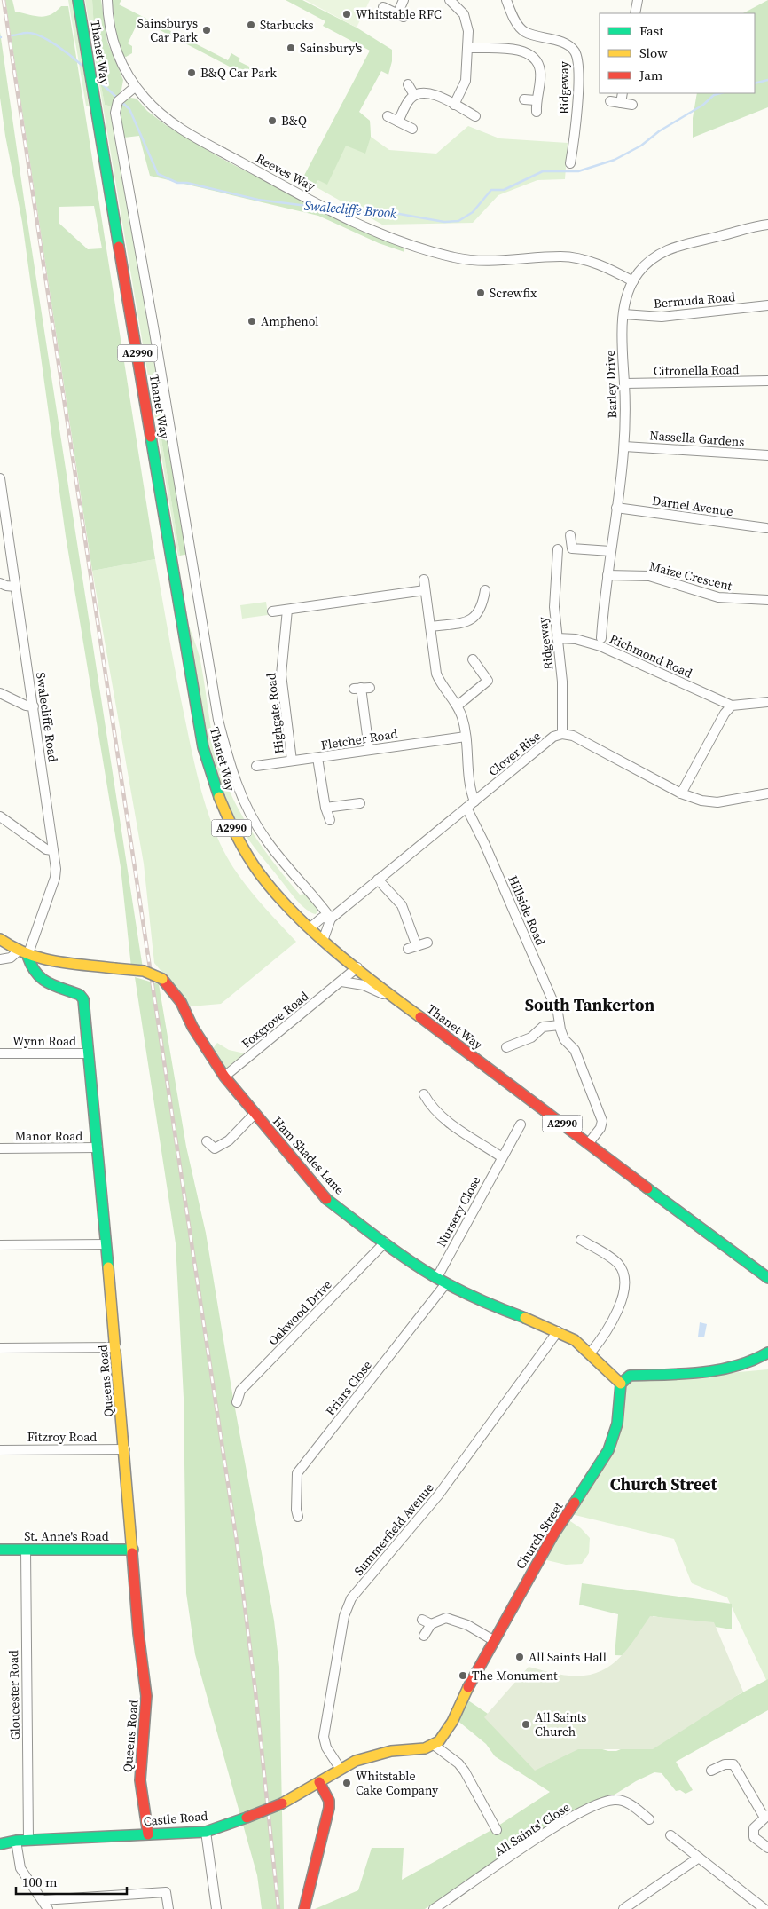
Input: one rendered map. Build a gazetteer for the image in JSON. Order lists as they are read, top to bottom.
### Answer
{
  "streets": {
    "street": [
      "Thanet Way",
      "Ridgeway",
      "Reeves Way",
      "Bermuda Road",
      "A2990",
      "Citronella Road",
      "Barley Drive",
      "Nassella Gardens",
      "Darnel Avenue",
      "Maize Crescent",
      "Richmond Road",
      "Highgate Road",
      "Swalecliffe Road",
      "Fletcher Road",
      "Clover Rise",
      "Hillside Road",
      "Foxgrove Road",
      "Wynn Road",
      "Manor Road",
      "Ham Shades Lane",
      "Nursery Close",
      "Oakwood Drive",
      "Queens Road",
      "Friars Close",
      "Fitzroy Road",
      "Summerfield Avenue",
      "Church Street",
      "St. Anne's Road",
      "Gloucester Road",
      "Castle Road",
      "All Saints' Close"
    ]
  },
  "crossings": [
    ["Thanet Way", "Clover Rise"],
    ["Thanet Way", "Hillside Road"],
    ["Thanet Way", "Foxgrove Road"],
    ["Ridgeway", "Richmond Road"],
    ["Ridgeway", "Clover Rise"],
    ["Reeves Way", "Barley Drive"],
    ["Bermuda Road", "Barley Drive"],
    ["Citronella Road", "Barley Drive"],
    ["Barley Drive", "Nassella Gardens"],
    ["Barley Drive", "Darnel Avenue"],
    ["Barley Drive", "Maize Crescent"],
    ["Highgate Road", "Fletcher Road"],
    ["Swalecliffe Road", "Ham Shades Lane"],
    ["Swalecliffe Road", "Queens Road"],
    ["Clover Rise", "Hillside Road"],
    ["Foxgrove Road", "Ham Shades Lane"],
    ["Wynn Road", "Queens Road"],
    ["Manor Road", "Queens Road"],
    ["Ham Shades Lane", "Nursery Close"],
    ["Ham Shades Lane", "Oakwood Drive"],
    ["Ham Shades Lane", "Queens Road"],
    ["Ham Shades Lane", "Friars Close"],
    ["Ham Shades Lane", "Summerfield Avenue"],
    ["Ham Shades Lane", "Church Street"],
    ["Nursery Close", "Friars Close"],
    ["Queens Road", "Fitzroy Road"],
    ["Queens Road", "St. Anne's Road"],
    ["Queens Road", "Castle Road"],
    ["Summerfield Avenue", "Castle Road"],
    ["St. Anne's Road", "Gloucester Road"],
    ["Gloucester Road", "Castle Road"]
  ],
  "districts": ["South Tankerton", "Church Street"],
  "water": ["Swalecliffe Brook"],
  "places": [
    "Whitstable RFC",
    "Starbucks",
    "Sainsburys Car Park",
    "Sainsbury's",
    "B&Q Car Park",
    "B&Q",
    "Screwfix",
    "Amphenol",
    "All Saints Hall",
    "The Monument",
    "All Saints Church",
    "Whitstable Cake Company"
  ],
  "legend": ["Fast", "Slow", "Jam"],
  "scale_bar": "100 m"
}
